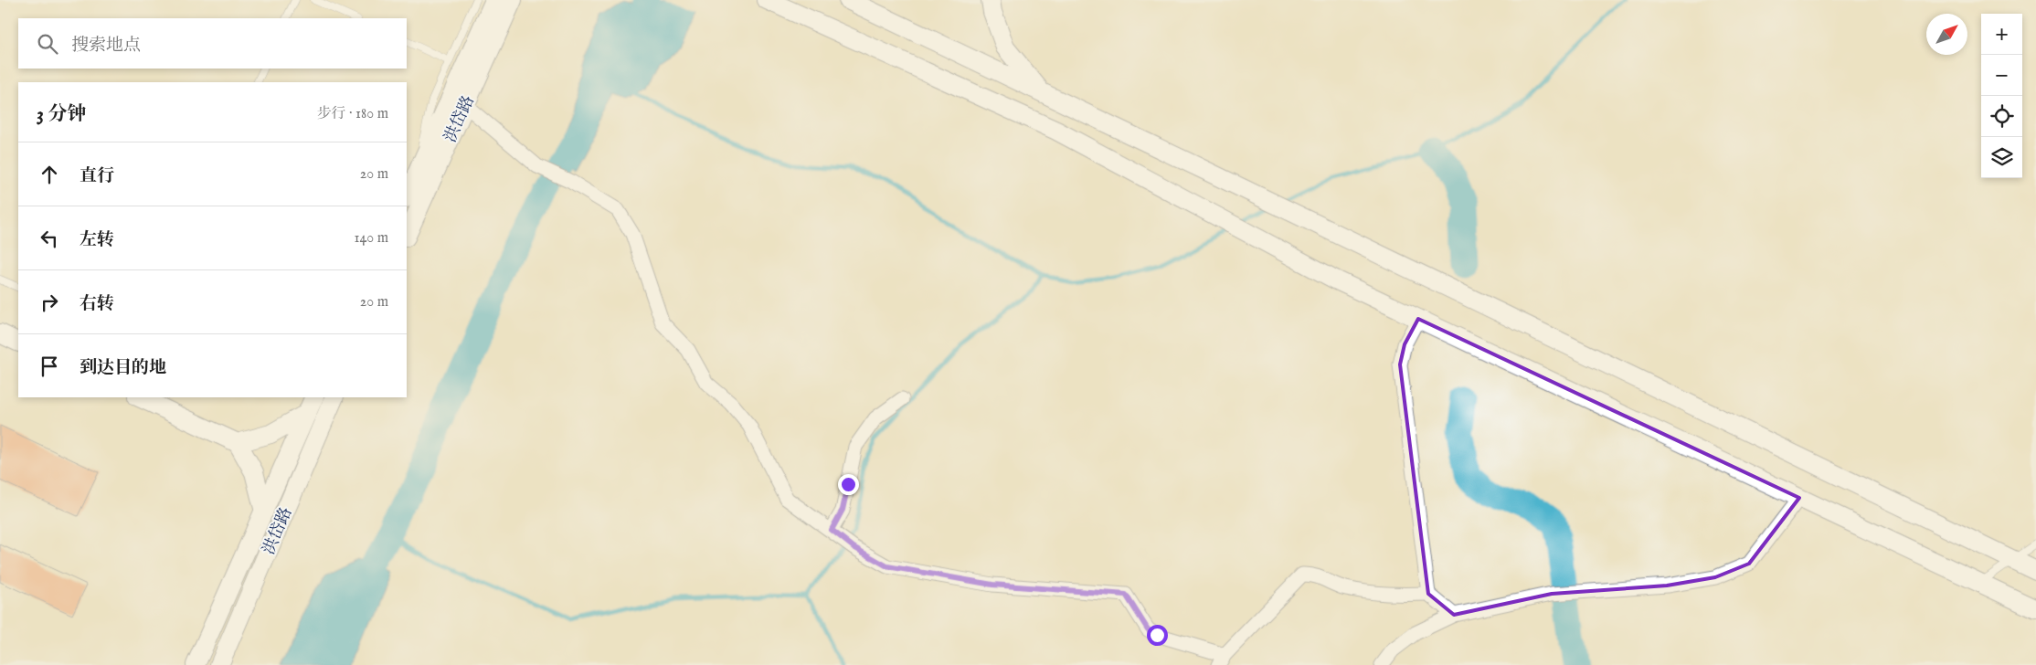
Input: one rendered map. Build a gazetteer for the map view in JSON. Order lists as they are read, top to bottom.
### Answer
{
  "streets": {
    "main road": ["洪岱路"]
  },
  "north": "top right",
  "page": {
    "map_buttons": ["+", "−"],
    "search": "搜索地点",
    "heading": ["3 分钟", "步行 · 180 m"],
    "list": [
      ["直行", "20 m"],
      ["左转", "140 m"],
      ["右转", "20 m"],
      "到达目的地"
    ]
  }
}
